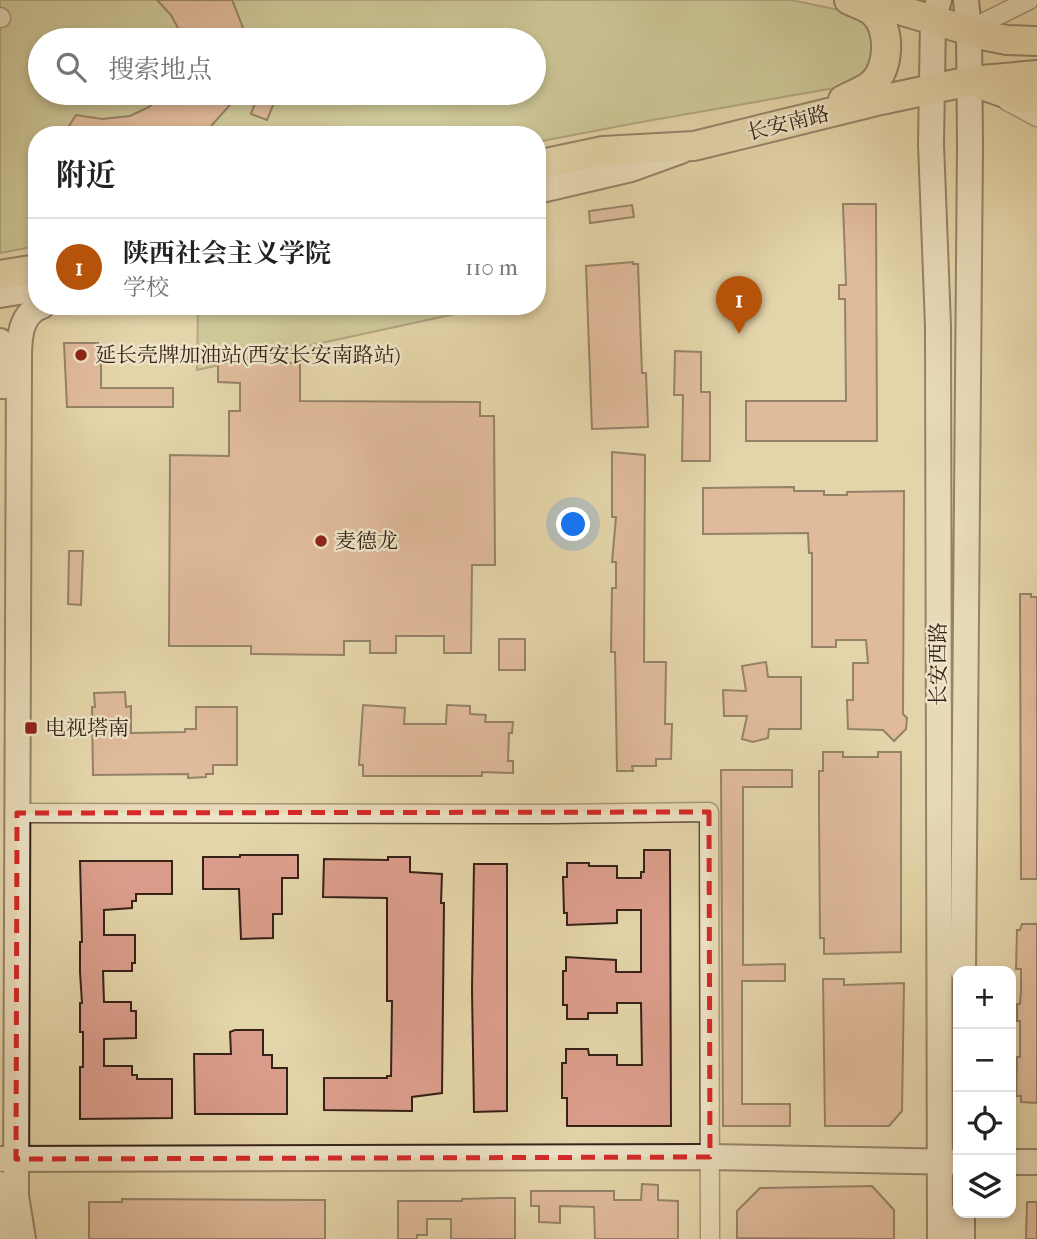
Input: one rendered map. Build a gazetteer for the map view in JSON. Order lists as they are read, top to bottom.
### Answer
{
  "streets": {
    "main road": ["长安南路"],
    "street": ["长安西路"]
  },
  "crossings": [
    ["长安南路", "长安西路"]
  ],
  "places": {
    "other": ["延长壳牌加油站(西安长安南路站)", "麦德龙"],
    "transit": ["电视塔南"]
  },
  "page": {
    "search": "搜索地点",
    "heading": "附近",
    "list": [
      {
        "mark": "1",
        "name": "陕西社会主义学院",
        "note": "学校",
        "value": "110 m"
      }
    ],
    "pins": "1",
    "map_buttons": ["+", "−"]
  }
}
